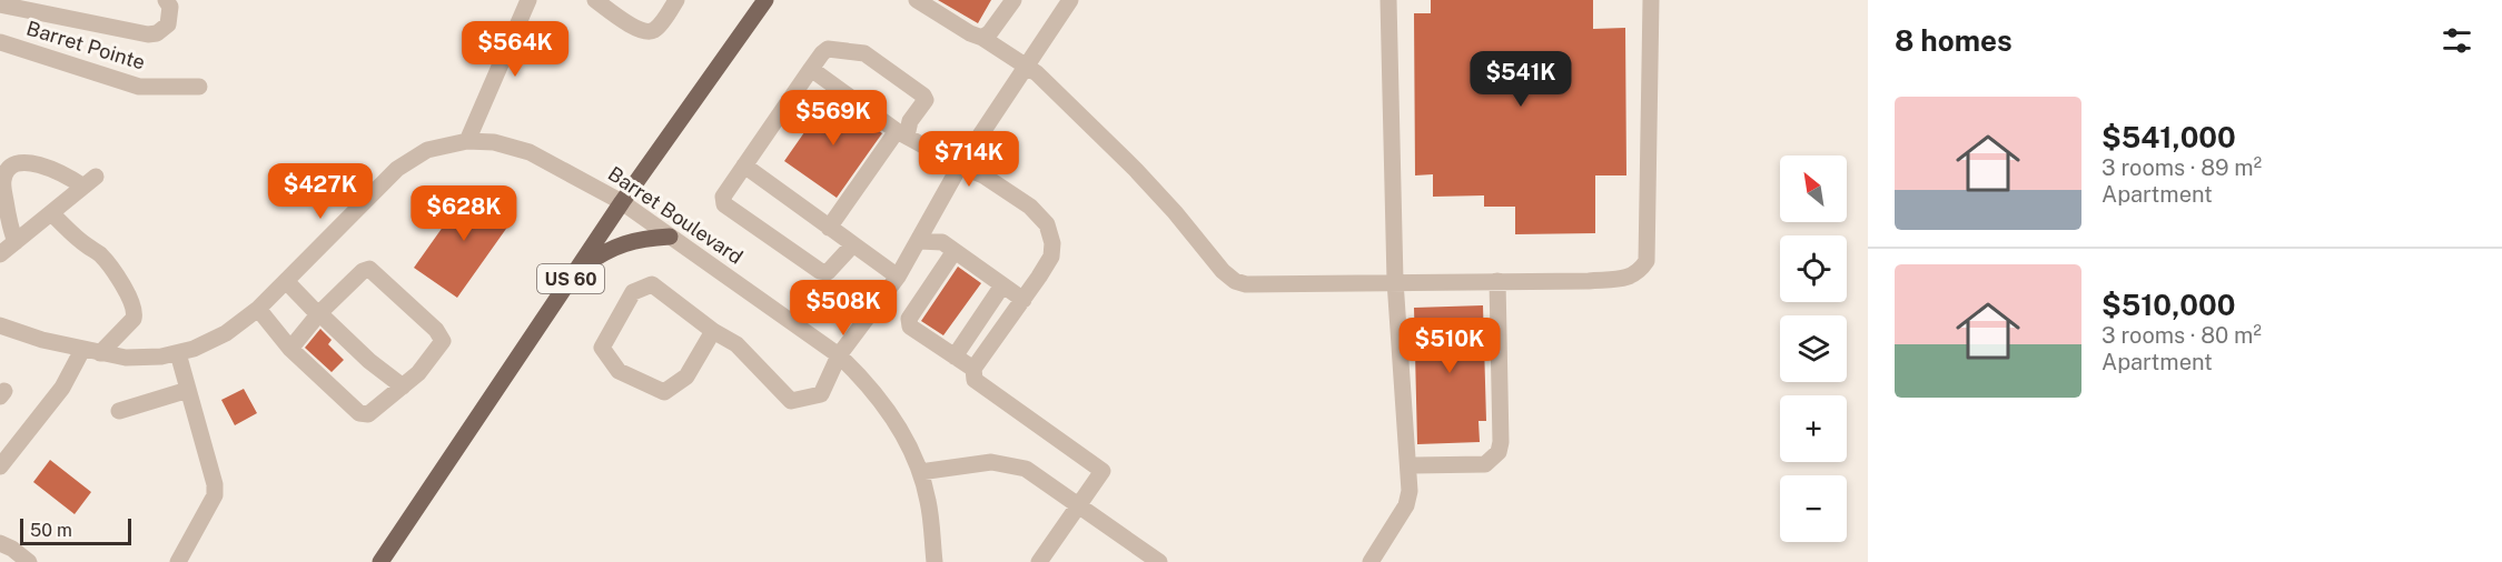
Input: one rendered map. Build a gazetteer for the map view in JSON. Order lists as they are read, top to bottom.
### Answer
{
  "streets": {
    "main road": ["US 60"],
    "street": ["Barret Pointe", "Barret Boulevard"]
  },
  "crossings": [
    ["Barret Boulevard", "US 60"]
  ],
  "scale_bar": "50 m",
  "north": "top left",
  "page": {
    "heading": "8 homes",
    "price": [
      "$564K",
      "$541K",
      "$569K",
      "$714K",
      "$427K",
      "$628K",
      "$508K",
      "$510K"
    ],
    "list": [
      {
        "name": "$541,000",
        "note": "3 rooms · 89 m² · Apartment"
      },
      {
        "name": "$510,000",
        "note": "3 rooms · 80 m² · Apartment"
      }
    ],
    "map_buttons": ["+", "−"],
    "scale": "50 m"
  }
}
